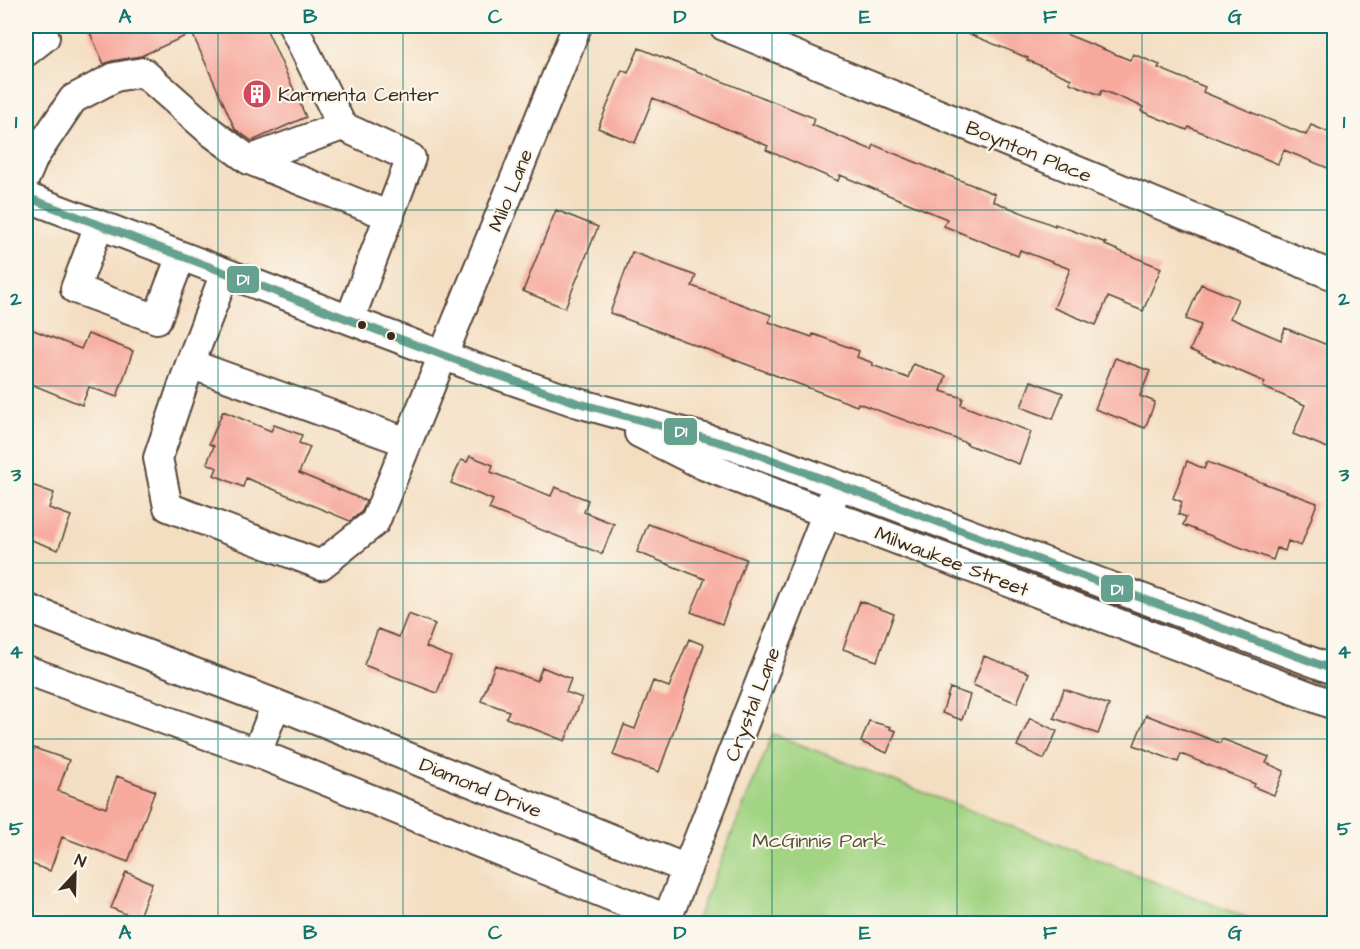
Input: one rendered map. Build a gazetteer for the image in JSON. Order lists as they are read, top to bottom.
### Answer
{
  "streets": {
    "street": [
      "Boynton Place",
      "Milo Lane",
      "Milwaukee Street",
      "Crystal Lane",
      "Diamond Drive"
    ]
  },
  "crossings": [
    ["Milo Lane", "Milwaukee Street"],
    ["Milwaukee Street", "Crystal Lane"],
    ["Crystal Lane", "Diamond Drive"]
  ],
  "parks": ["McGinnis Park"],
  "places": {
    "building": ["Karmenta Center"]
  },
  "lines": ["transit line D1"],
  "north": "top",
  "grid": {
    "columns": [
      "A",
      "B",
      "C",
      "D",
      "E",
      "F",
      "G"
    ],
    "rows": [
      "1",
      "2",
      "3",
      "4",
      "5"
    ]
  }
}
